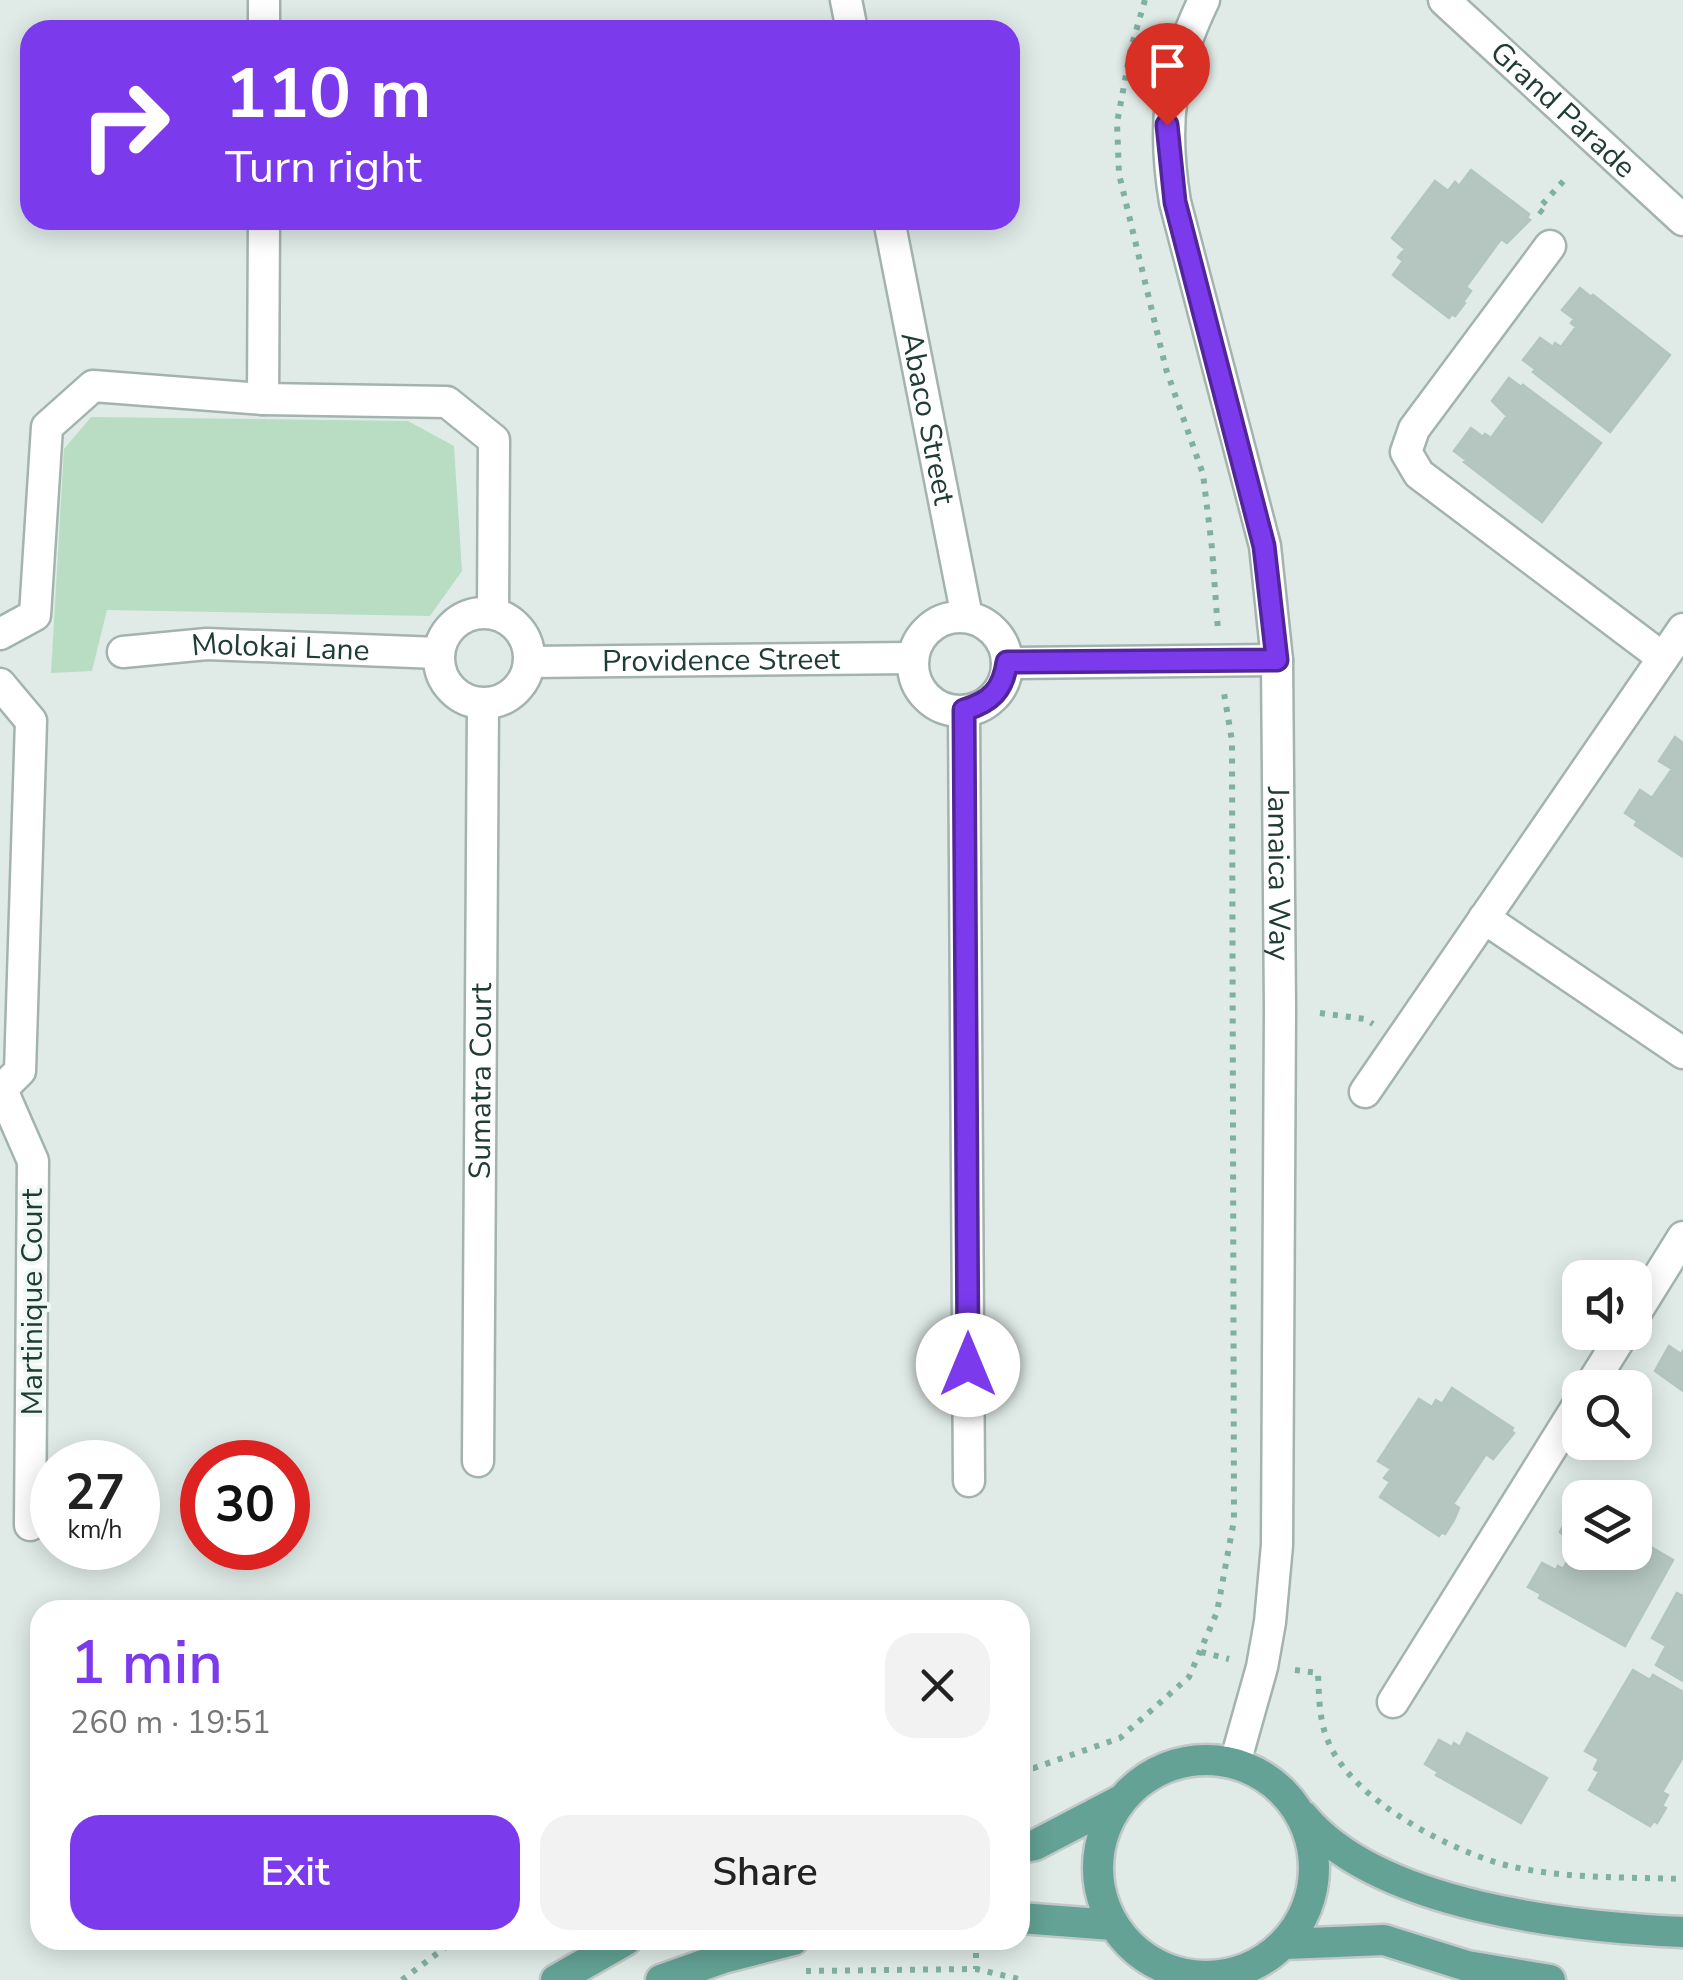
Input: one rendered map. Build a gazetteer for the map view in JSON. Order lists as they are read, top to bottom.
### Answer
{
  "streets": {
    "street": [
      "Grand Parade",
      "Abaco Street",
      "Molokai Lane",
      "Providence Street",
      "Jamaica Way",
      "Sumatra Court",
      "Martinique Court"
    ]
  },
  "crossings": [
    ["Abaco Street", "Providence Street"],
    ["Molokai Lane", "Providence Street"],
    ["Molokai Lane", "Sumatra Court"],
    ["Providence Street", "Sumatra Court"]
  ],
  "page": {
    "turn": ["110 m", "Turn right"],
    "speed": "27 km/h",
    "limit": "30",
    "heading": ["1 min", "260 m · 19:51"],
    "buttons": ["Exit", "Share"]
  }
}
